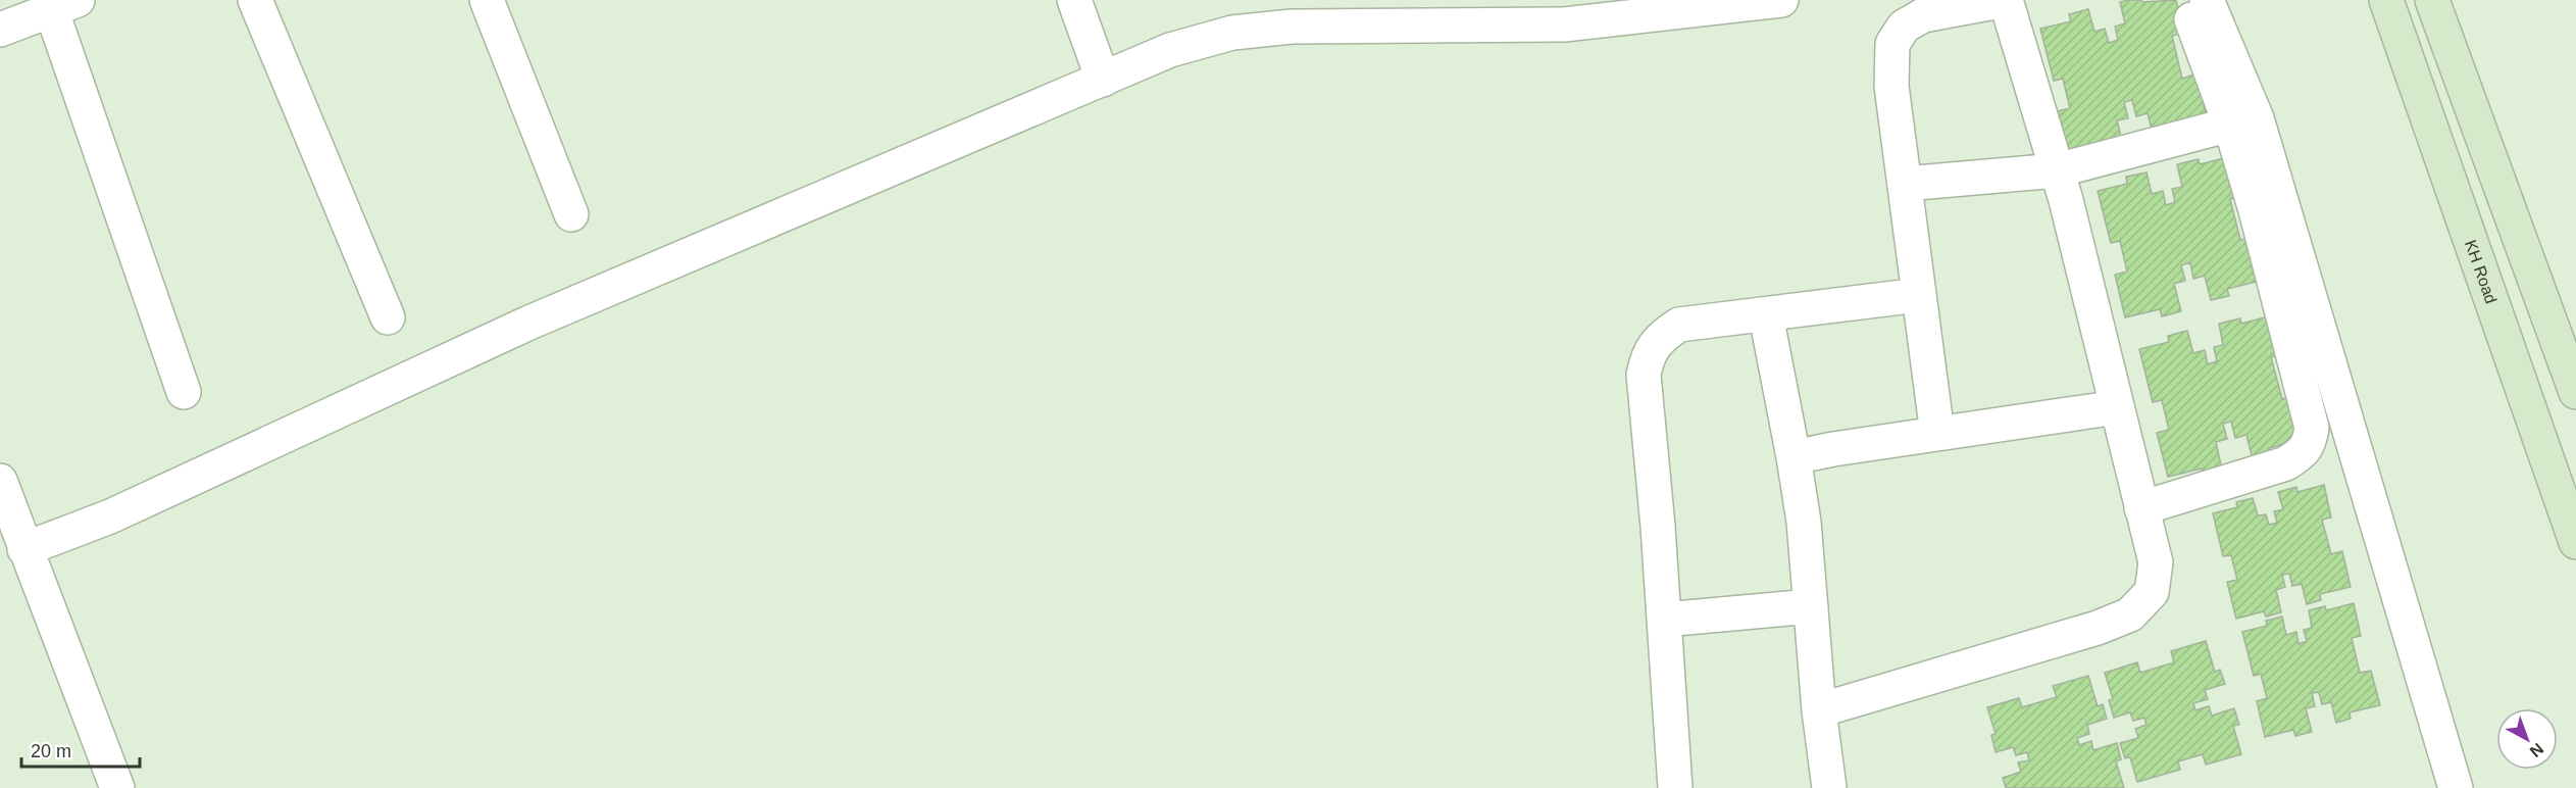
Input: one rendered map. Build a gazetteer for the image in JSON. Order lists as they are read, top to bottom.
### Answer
{
  "streets": {
    "main road": ["KH Road"]
  },
  "scale_bar": "20 m",
  "north": "bottom right"
}
